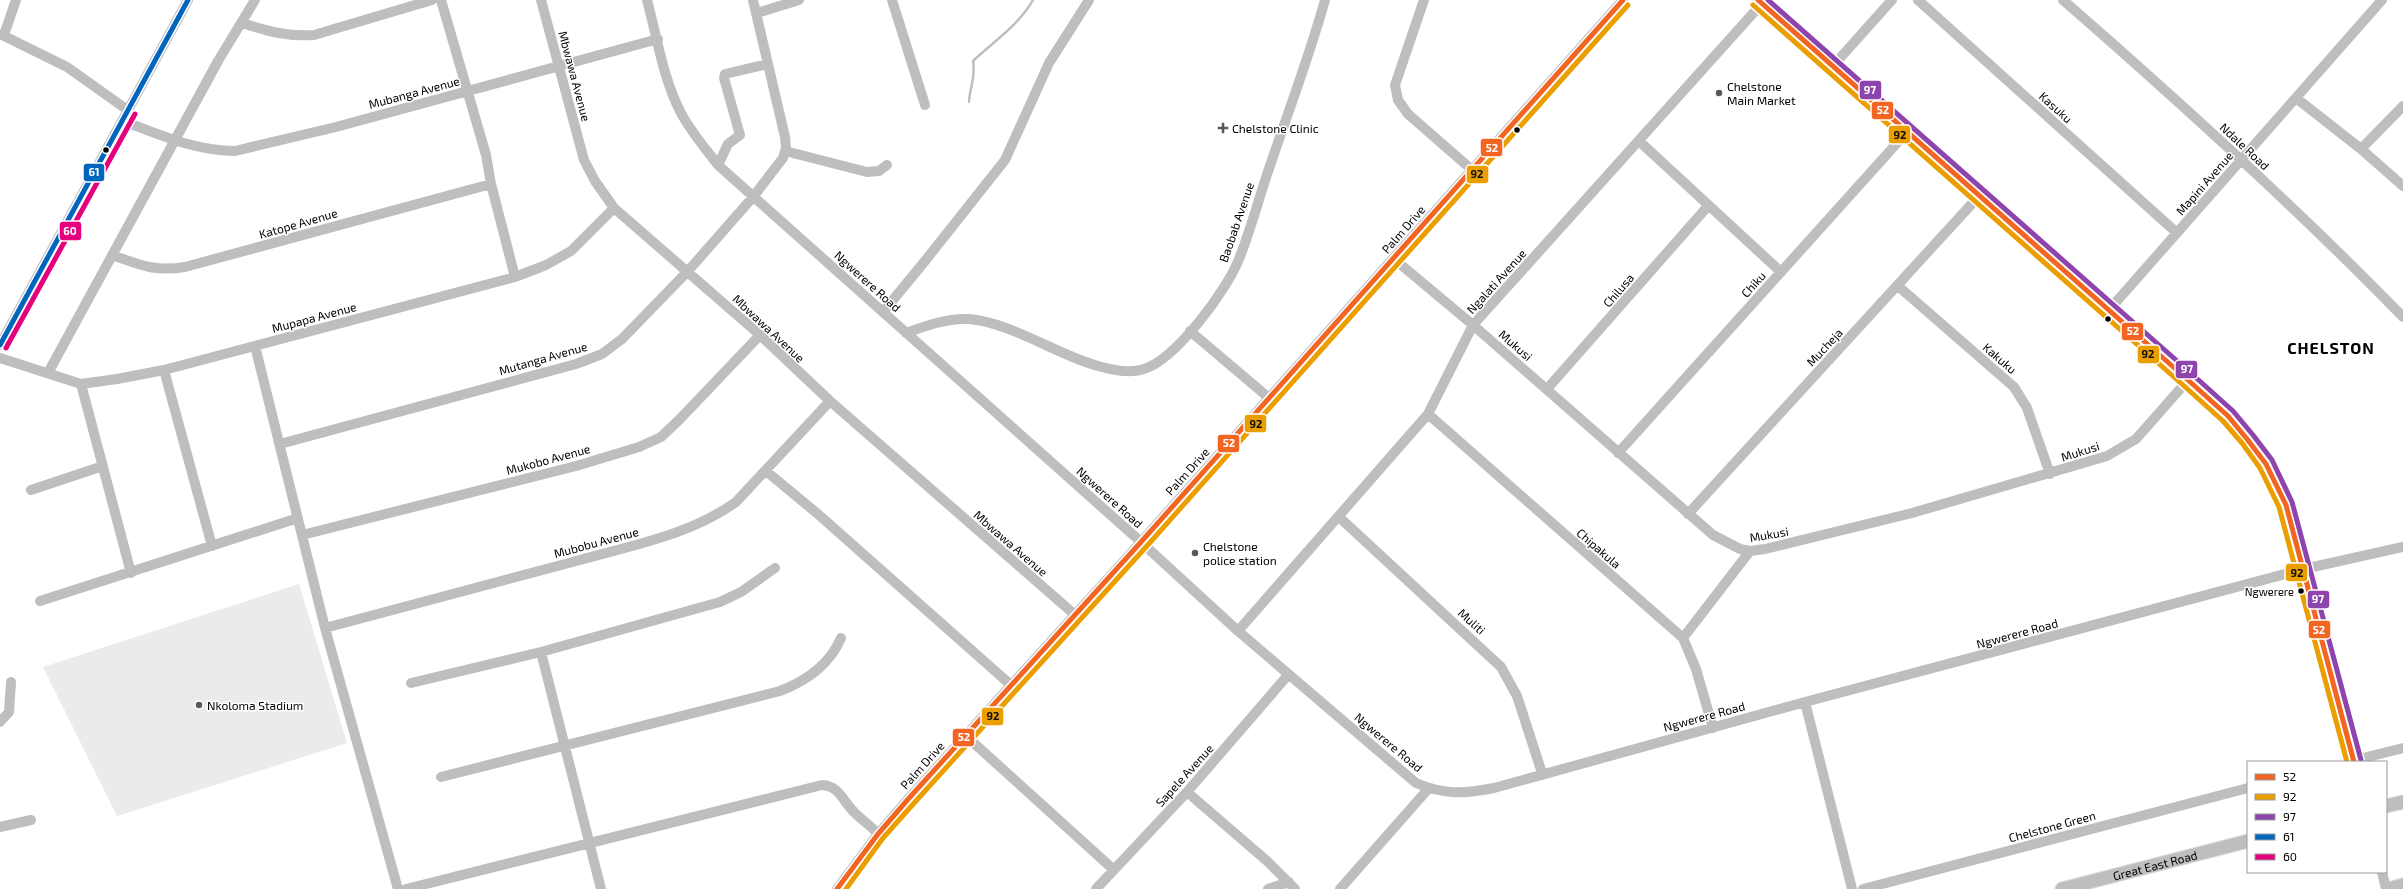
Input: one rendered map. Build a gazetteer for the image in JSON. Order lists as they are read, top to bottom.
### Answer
{
  "streets": {
    "main road": ["Great East Road"],
    "street": [
      "Mbwawa Avenue",
      "Mubanga Avenue",
      "Kasuku",
      "Ndale Road",
      "Mapini Avenue",
      "Baobab Avenue",
      "Katope Avenue",
      "Palm Drive",
      "Ngwerere Road",
      "Ngalati Avenue",
      "Chiku",
      "Chilusa",
      "Mupapa Avenue",
      "Mukusi",
      "Mucheja",
      "Mutanga Avenue",
      "Kakuku",
      "Mukobo Avenue",
      "Mubobu Avenue",
      "Chipakula",
      "Muliti",
      "Sapele Avenue",
      "Chelstone Green"
    ]
  },
  "crossings": [
    ["Mbwawa Avenue", "Mubanga Avenue"],
    ["Mbwawa Avenue", "Palm Drive"],
    ["Mbwawa Avenue", "Mupapa Avenue"],
    ["Mbwawa Avenue", "Mutanga Avenue"],
    ["Mbwawa Avenue", "Mukobo Avenue"],
    ["Mbwawa Avenue", "Mubobu Avenue"],
    ["Mubanga Avenue", "Ngwerere Road"],
    ["Kasuku", "Mapini Avenue"],
    ["Ndale Road", "Mapini Avenue"],
    ["Baobab Avenue", "Ngwerere Road"],
    ["Palm Drive", "Ngwerere Road"],
    ["Palm Drive", "Mukusi"],
    ["Ngwerere Road", "Ngalati Avenue"],
    ["Ngwerere Road", "Mutanga Avenue"],
    ["Ngwerere Road", "Chipakula"],
    ["Ngwerere Road", "Muliti"],
    ["Ngwerere Road", "Sapele Avenue"],
    ["Ngalati Avenue", "Mukusi"],
    ["Ngalati Avenue", "Chipakula"],
    ["Ngalati Avenue", "Muliti"],
    ["Chiku", "Mukusi"],
    ["Chilusa", "Mukusi"],
    ["Mukusi", "Mucheja"],
    ["Mukusi", "Kakuku"],
    ["Mucheja", "Kakuku"]
  ],
  "districts": ["CHELSTON"],
  "places": {
    "other": [
      "Chelstone Main Market",
      "Chelstone police station",
      "Ngwerere",
      "Nkoloma Stadium"
    ],
    "health": ["Chelstone Clinic"]
  },
  "lines": [
    "transit line 52",
    "transit line 97",
    "transit line 61",
    "transit line 92",
    "transit line 60"
  ],
  "legend": [
    "52",
    "92",
    "97",
    "61",
    "60"
  ]
}
